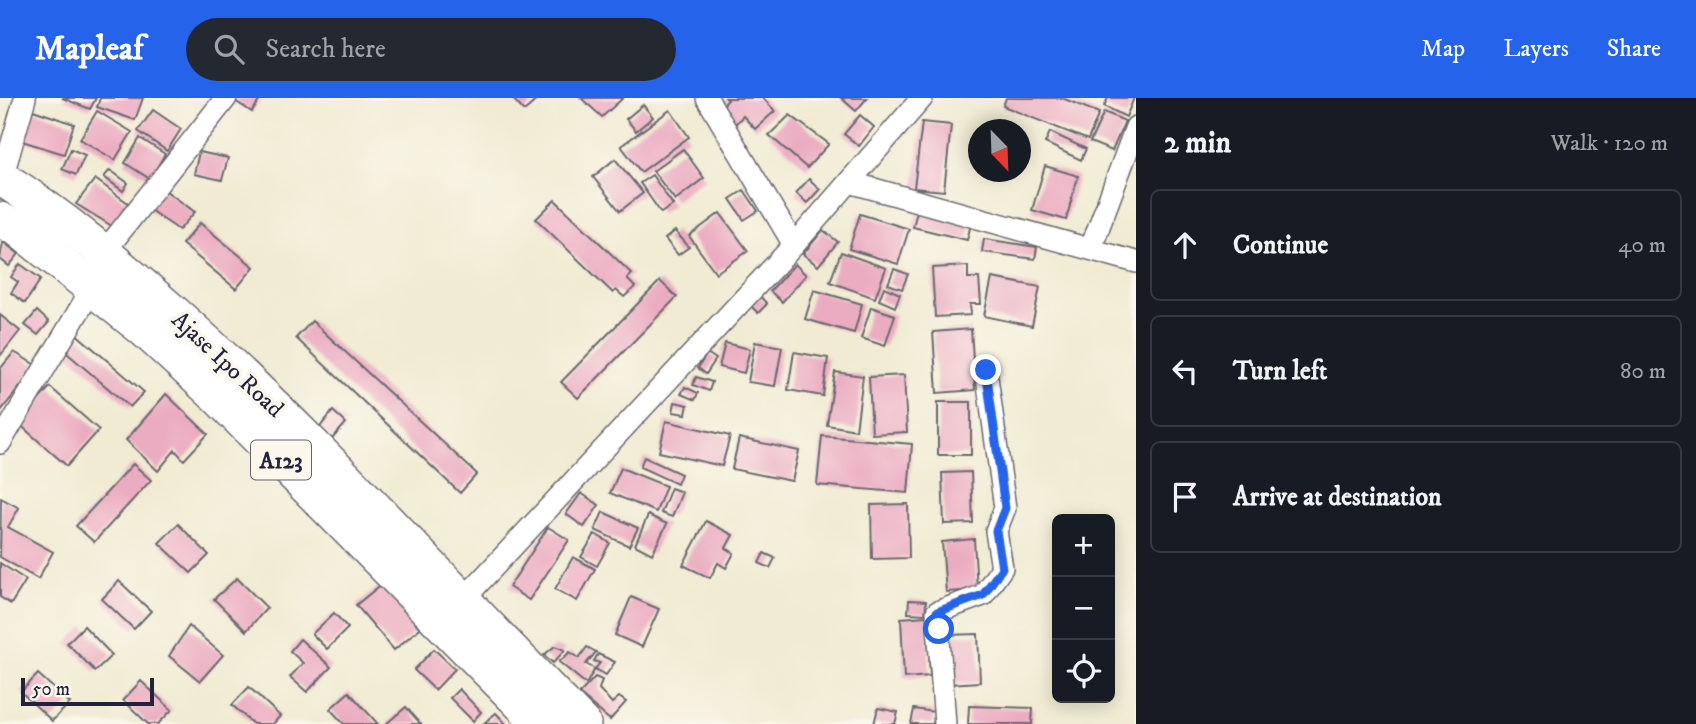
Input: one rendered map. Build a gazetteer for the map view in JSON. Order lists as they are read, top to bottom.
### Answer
{
  "streets": {
    "highway": ["Ajase Ipo Road", "A123"]
  },
  "scale_bar": "50 m",
  "north": "bottom right",
  "page": {
    "header": "Mapleaf",
    "search": "Search here",
    "nav": ["Map", "Layers", "Share"],
    "heading": ["2 min", "Walk · 120 m"],
    "list": [
      ["Continue", "40 m"],
      ["Turn left", "80 m"],
      "Arrive at destination"
    ],
    "map_buttons": ["+", "−"],
    "scale": "50 m"
  }
}
